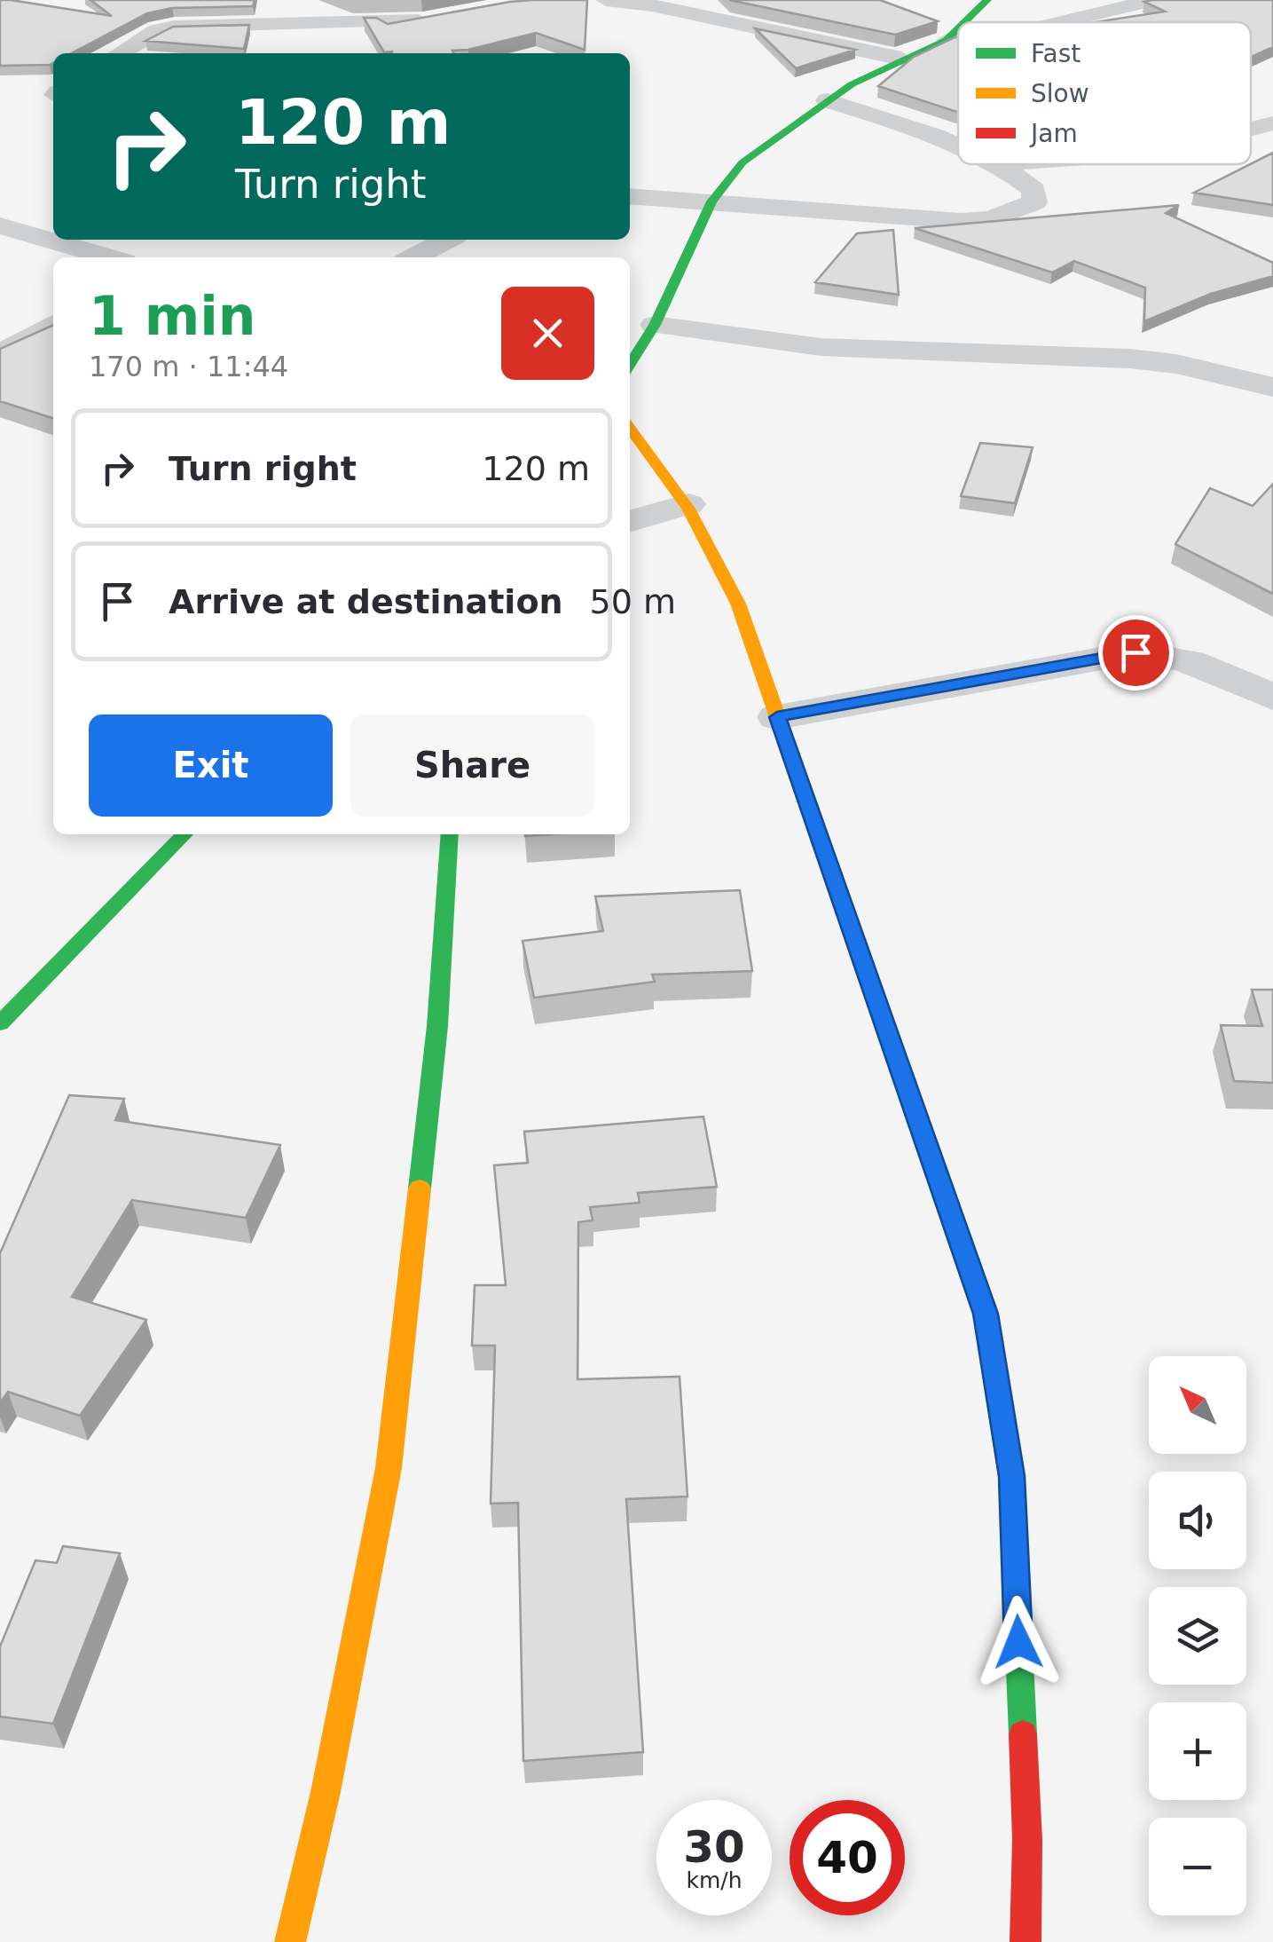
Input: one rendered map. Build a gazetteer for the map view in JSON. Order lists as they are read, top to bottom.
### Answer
{
  "legend": ["Fast", "Slow", "Jam"],
  "north": "top left",
  "page": {
    "turn": ["120 m", "Turn right"],
    "heading": ["1 min", "170 m · 11:44"],
    "list": [
      {
        "name": "Turn right",
        "value": "120 m"
      },
      {
        "name": "Arrive at destination",
        "value": "50 m"
      }
    ],
    "buttons": ["Exit", "Share"],
    "map_buttons": ["+", "−"],
    "speed": "30 km/h",
    "limit": "40"
  }
}
